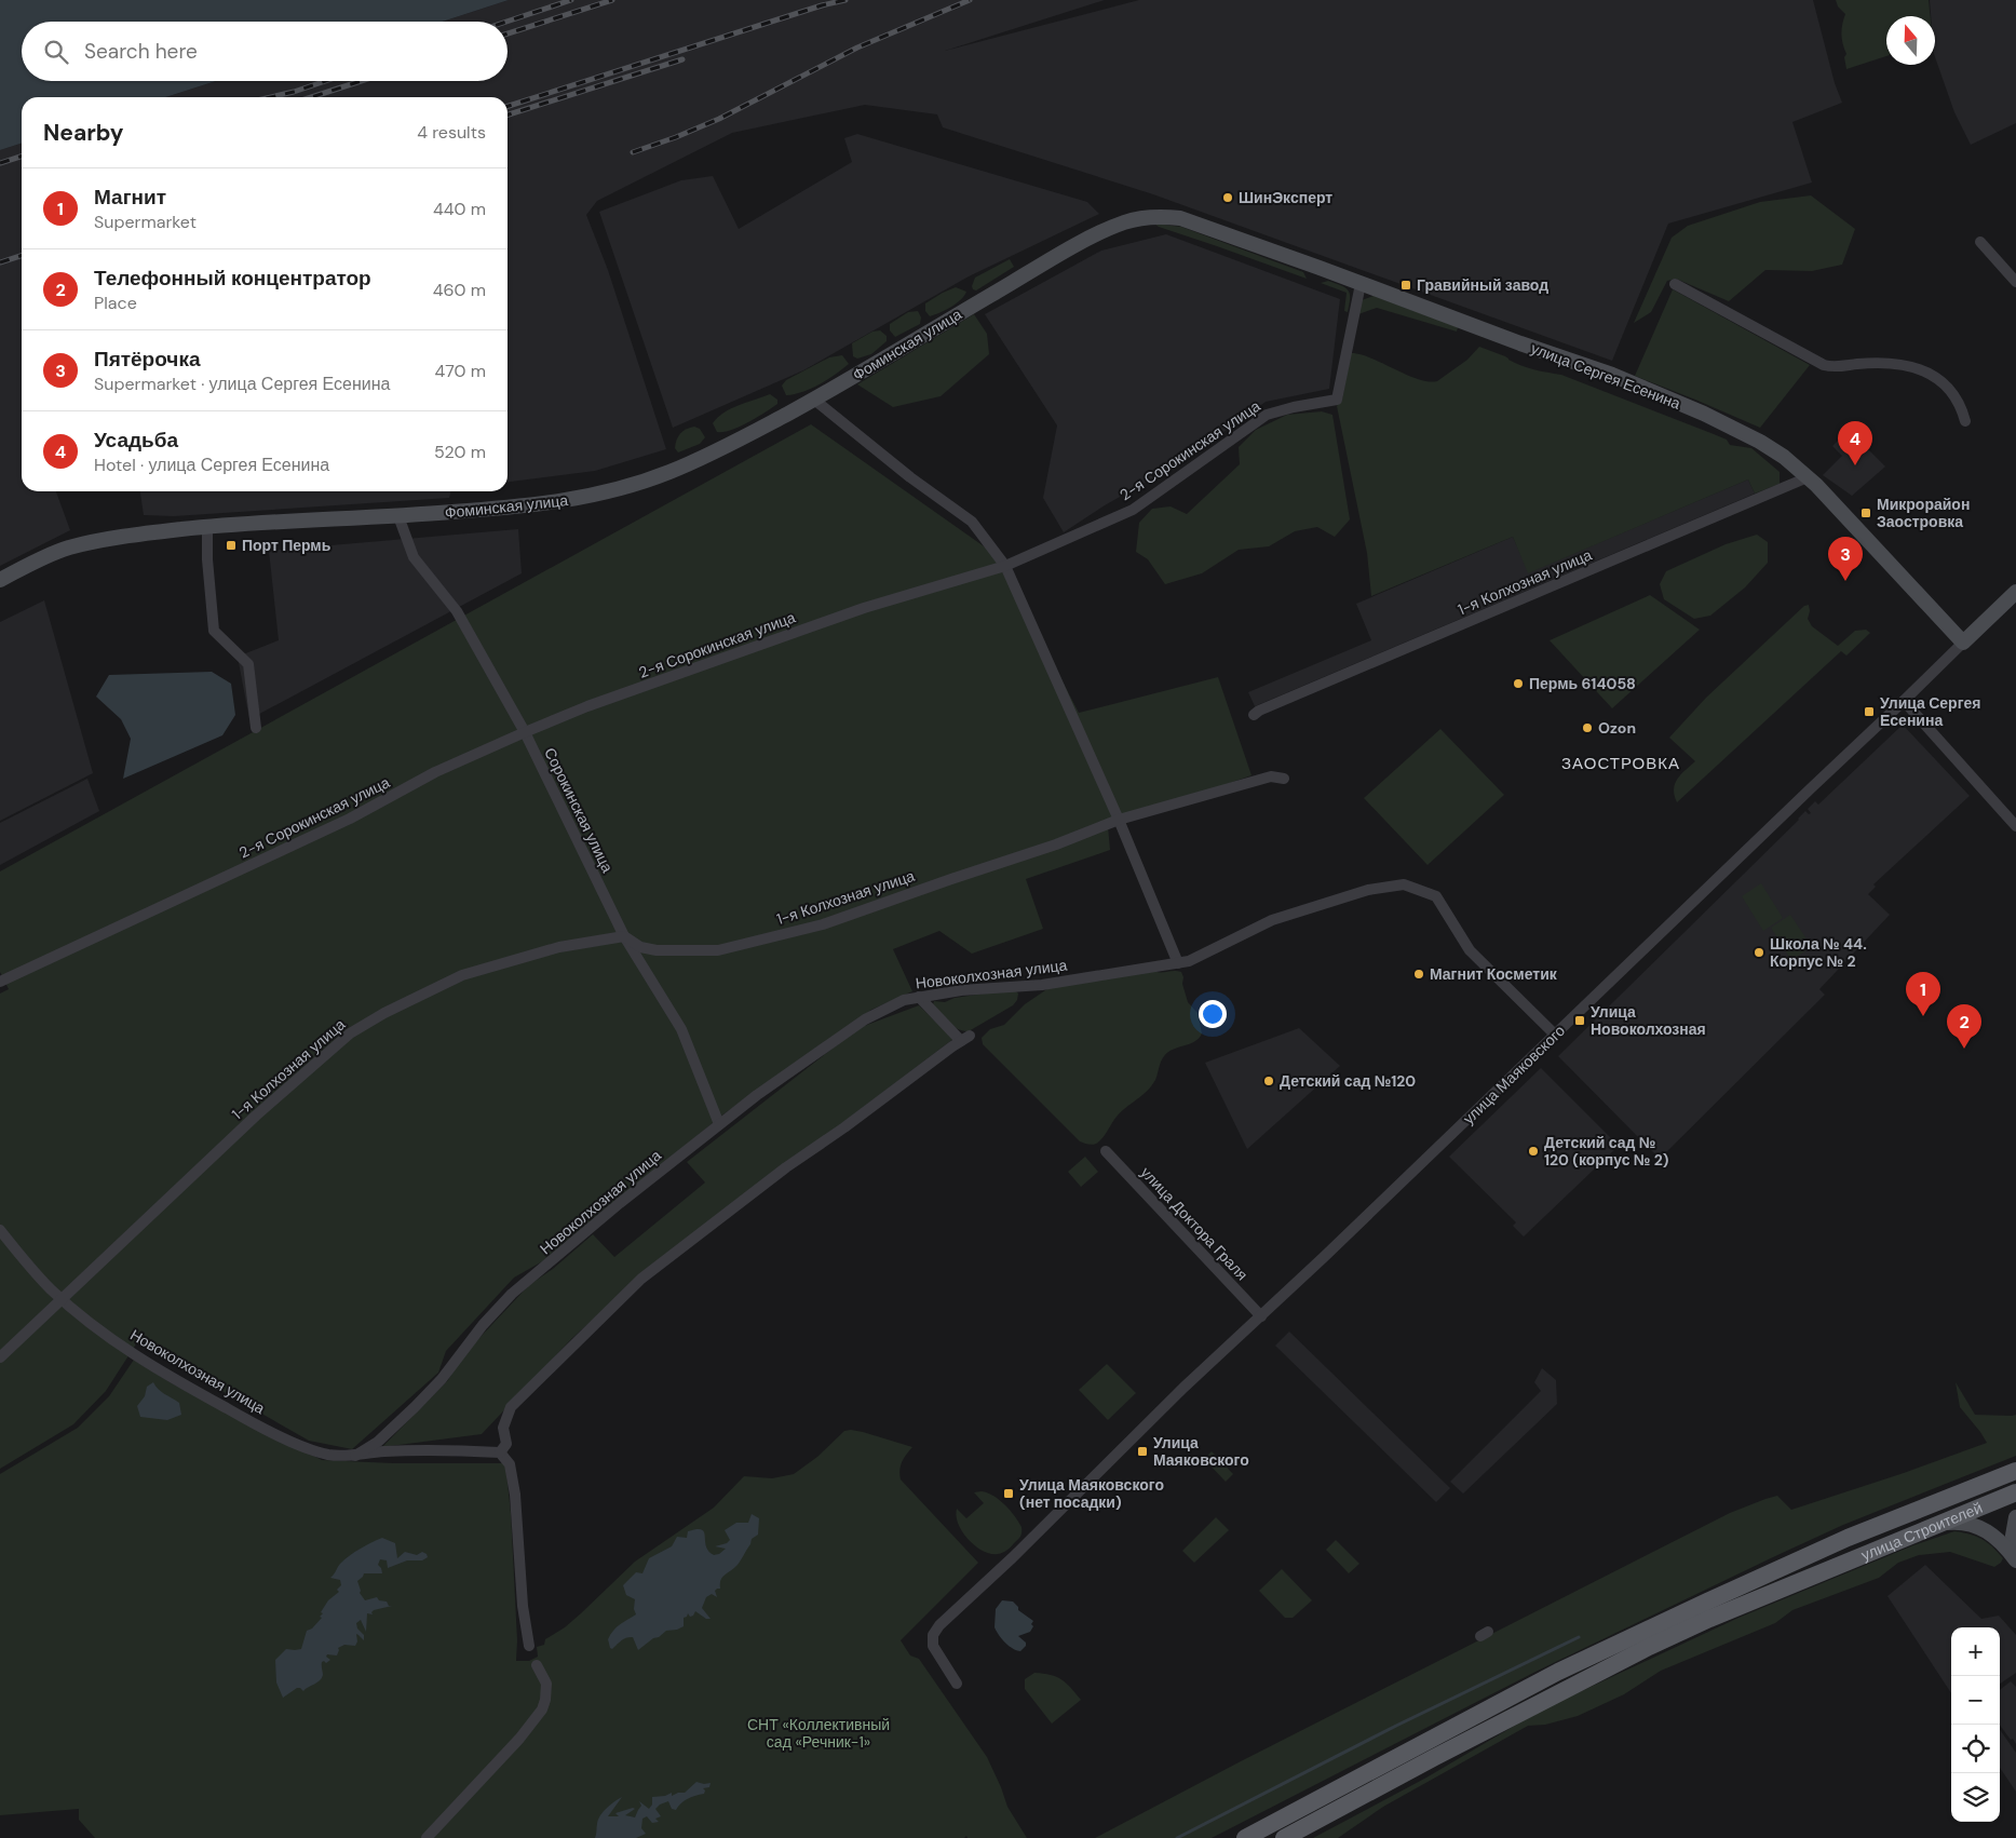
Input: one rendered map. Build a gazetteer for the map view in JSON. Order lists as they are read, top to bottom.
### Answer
{
  "streets": {
    "main road": ["улица Строителей"],
    "street": [
      "Фоминская улица",
      "улица Сергея Есенина",
      "2-я Сорокинская улица",
      "1-я Колхозная улица",
      "Сорокинская улица",
      "Новоколхозная улица",
      "улица Маяковского",
      "улица Доктора Граля"
    ]
  },
  "crossings": [
    ["Фоминская улица", "улица Сергея Есенина"],
    ["Фоминская улица", "Сорокинская улица"],
    ["улица Сергея Есенина", "2-я Сорокинская улица"],
    ["улица Сергея Есенина", "1-я Колхозная улица"],
    ["улица Сергея Есенина", "улица Маяковского"],
    ["2-я Сорокинская улица", "Сорокинская улица"],
    ["1-я Колхозная улица", "Сорокинская улица"],
    ["1-я Колхозная улица", "Новоколхозная улица"],
    ["Сорокинская улица", "Новоколхозная улица"],
    ["Новоколхозная улица", "улица Маяковского"],
    ["улица Маяковского", "улица Доктора Граля"]
  ],
  "districts": ["ЗАОСТРОВКА"],
  "parks": ["СНТ «Коллективный сад «Речник-1»"],
  "places": {
    "other": [
      "ШинЭксперт",
      "Пермь 614058",
      "Ozon",
      "Школа № 44. Корпус № 2",
      "Магнит Косметик",
      "Детский сад №120",
      "Детский сад № 120 (корпус № 2)"
    ],
    "transit": [
      "Гравийный завод",
      "Микрорайон Заостровка",
      "Порт Пермь",
      "Улица Сергея Есенина",
      "Улица Новоколхозная",
      "Улица Маяковского",
      "Улица Маяковского (нет посадки)"
    ]
  },
  "north": "top",
  "page": {
    "search": "Search here",
    "heading": ["Nearby", "4 results"],
    "list": [
      {
        "mark": "1",
        "name": "Магнит",
        "note": "Supermarket",
        "value": "440 m"
      },
      {
        "mark": "2",
        "name": "Телефонный концентратор",
        "note": "Place",
        "value": "460 m"
      },
      {
        "mark": "3",
        "name": "Пятёрочка",
        "note": "Supermarket · улица Сергея Есенина",
        "value": "470 m"
      },
      {
        "mark": "4",
        "name": "Усадьба",
        "note": "Hotel · улица Сергея Есенина",
        "value": "520 m"
      }
    ],
    "pins": [
      "4",
      "3",
      "1",
      "2"
    ],
    "map_buttons": ["+", "−"]
  }
}
